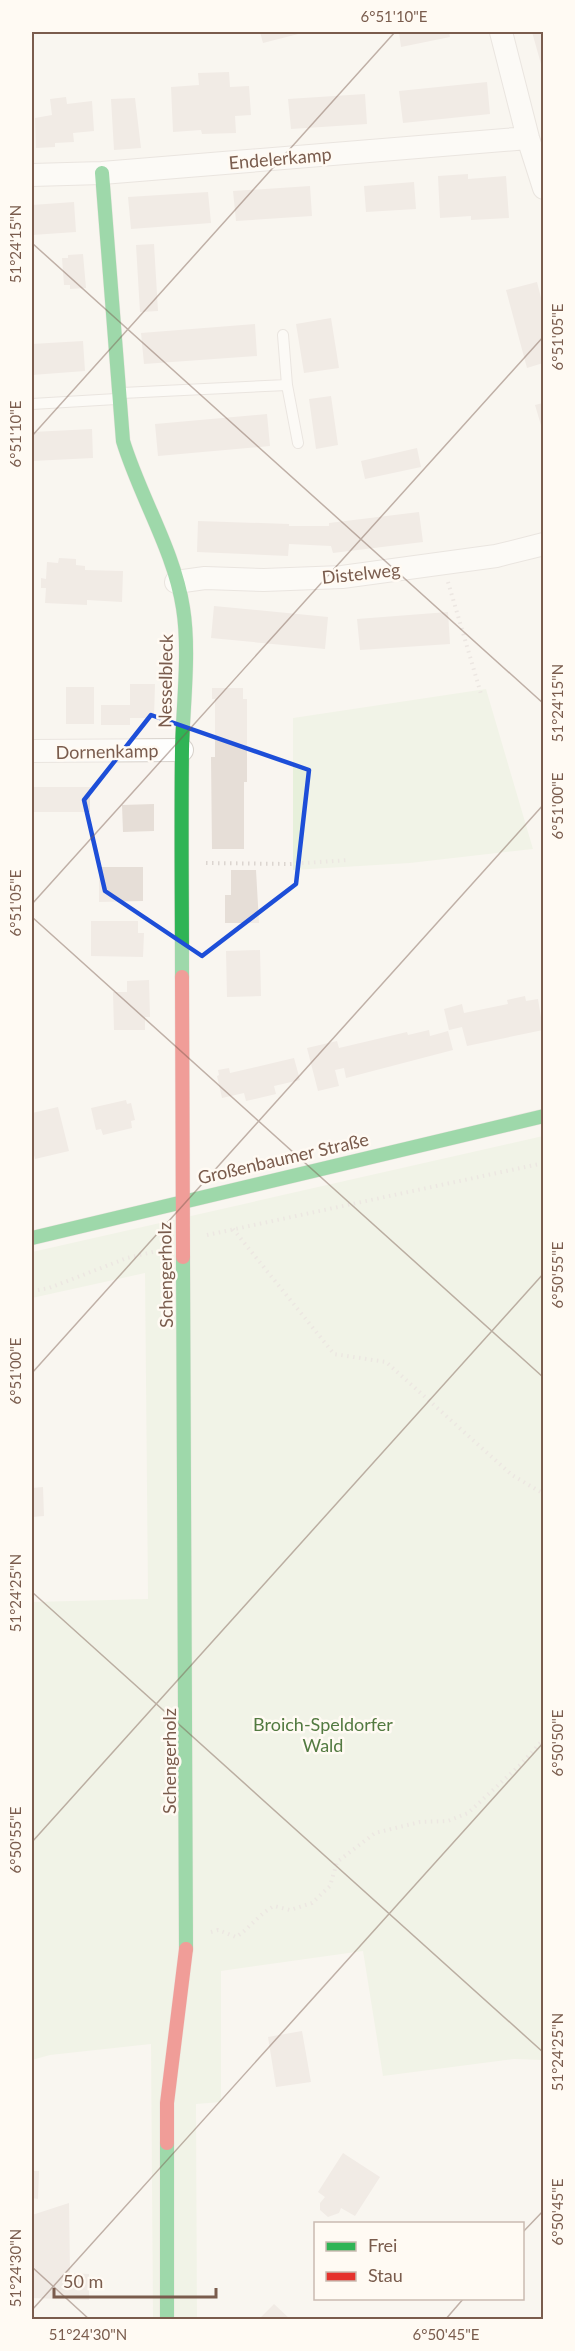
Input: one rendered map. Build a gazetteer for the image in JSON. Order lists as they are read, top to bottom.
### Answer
{
  "streets": {
    "street": [
      "Endelerkamp",
      "Distelweg",
      "Nesselbleck",
      "Dornenkamp",
      "Großenbaumer Straße",
      "Schengerholz"
    ]
  },
  "crossings": [
    ["Endelerkamp", "Nesselbleck"],
    ["Distelweg", "Nesselbleck"],
    ["Nesselbleck", "Dornenkamp"],
    ["Nesselbleck", "Großenbaumer Straße"],
    ["Nesselbleck", "Schengerholz"],
    ["Großenbaumer Straße", "Schengerholz"]
  ],
  "parks": ["Broich-Speldorfer Wald"],
  "legend": ["Frei", "Stau"],
  "scale_bar": "50 m",
  "coordinates": [
    "6°51'10\"E",
    "51°24'15\"N",
    "6°51'05\"E",
    "6°51'00\"E",
    "6°50'55\"E",
    "51°24'25\"N",
    "6°50'50\"E",
    "6°50'45\"E",
    "51°24'30\"N"
  ]
}
